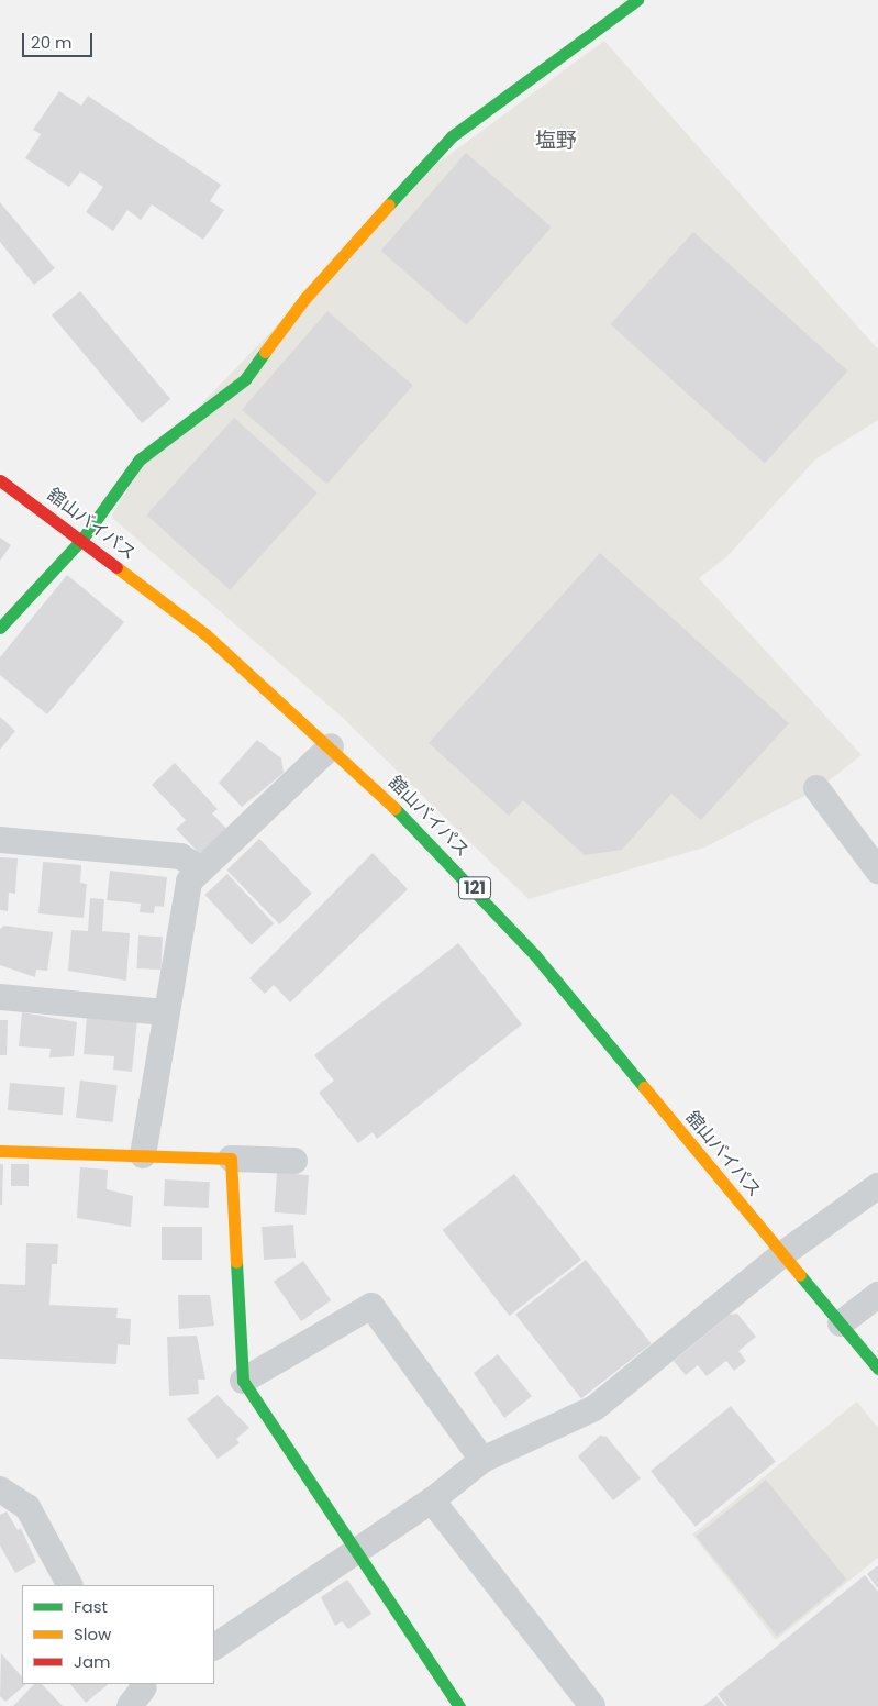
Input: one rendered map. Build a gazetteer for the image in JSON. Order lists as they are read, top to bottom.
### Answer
{
  "streets": {
    "main road": ["舘山バイパス", "121"]
  },
  "districts": ["塩野"],
  "legend": ["Fast", "Slow", "Jam"],
  "scale_bar": "20 m"
}
